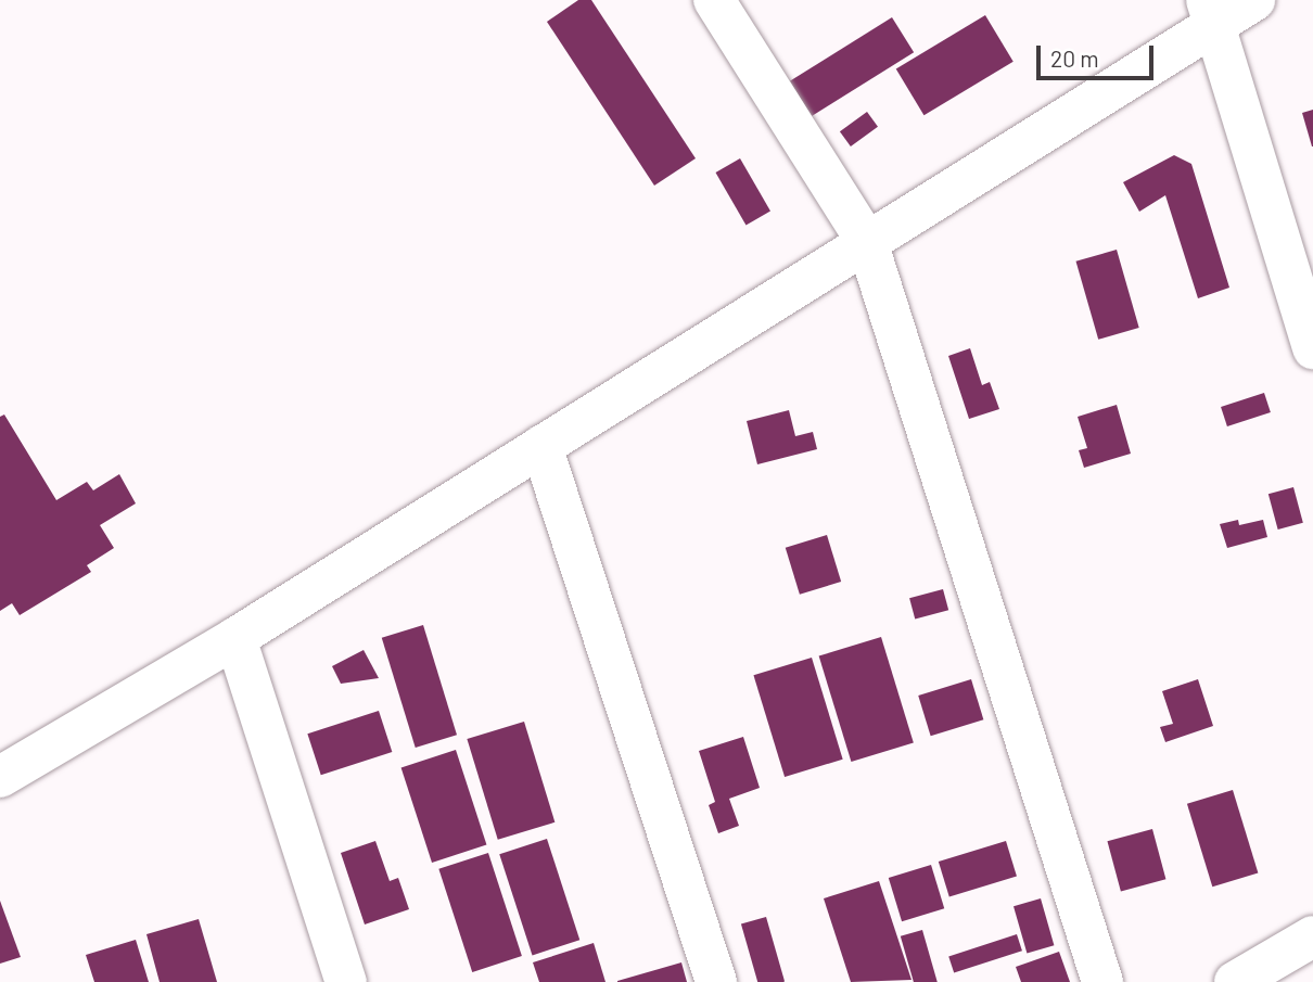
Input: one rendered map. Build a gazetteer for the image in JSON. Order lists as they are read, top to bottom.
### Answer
{
  "scale_bar": "20 m"
}
